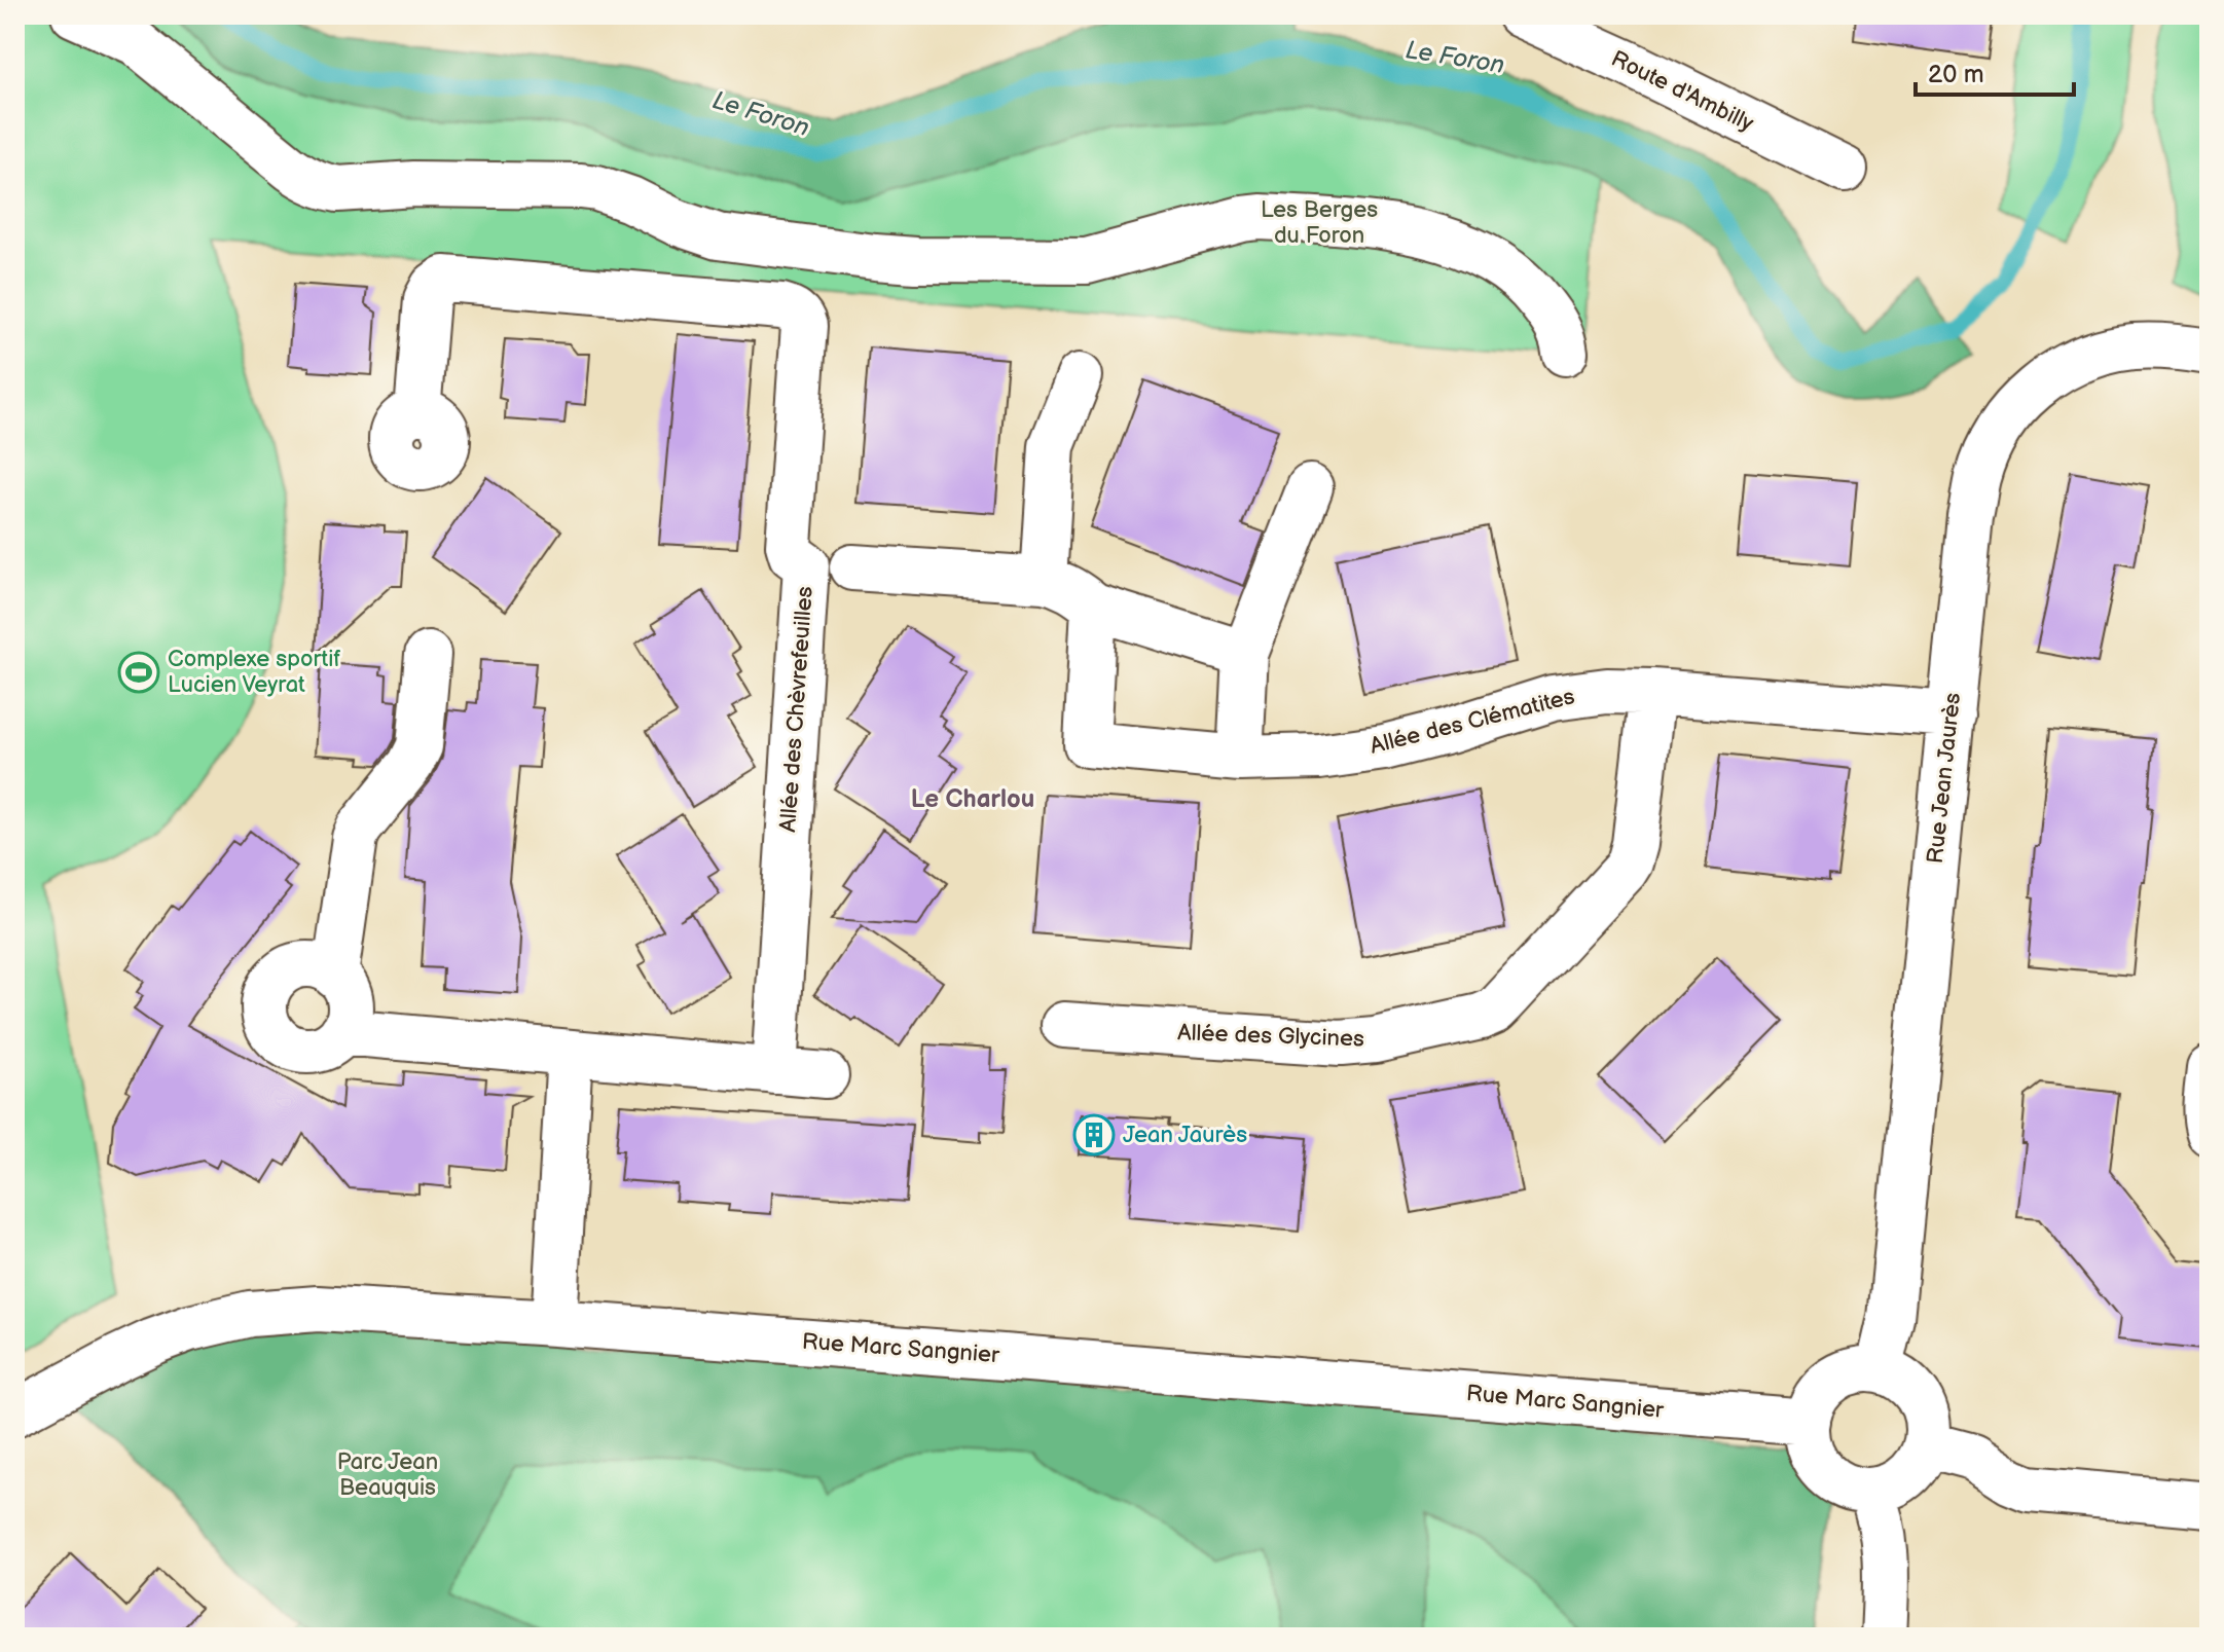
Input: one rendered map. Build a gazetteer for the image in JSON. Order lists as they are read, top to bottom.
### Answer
{
  "streets": {
    "street": [
      "Route d'Ambilly",
      "Allée des Chèvrefeuilles",
      "Allée des Clématites",
      "Rue Jean Jaurès",
      "Allée des Glycines",
      "Rue Marc Sangnier"
    ]
  },
  "crossings": [
    ["Allée des Clématites", "Rue Jean Jaurès"],
    ["Allée des Clématites", "Allée des Glycines"],
    ["Rue Jean Jaurès", "Rue Marc Sangnier"]
  ],
  "districts": ["Le Charlou"],
  "water": ["Le Foron"],
  "parks": ["Les Berges du Foron", "Parc Jean Beauquis"],
  "places": {
    "sports": ["Complexe sportif Lucien Veyrat"],
    "building": ["Jean Jaurès"]
  },
  "scale_bar": "20 m"
}
